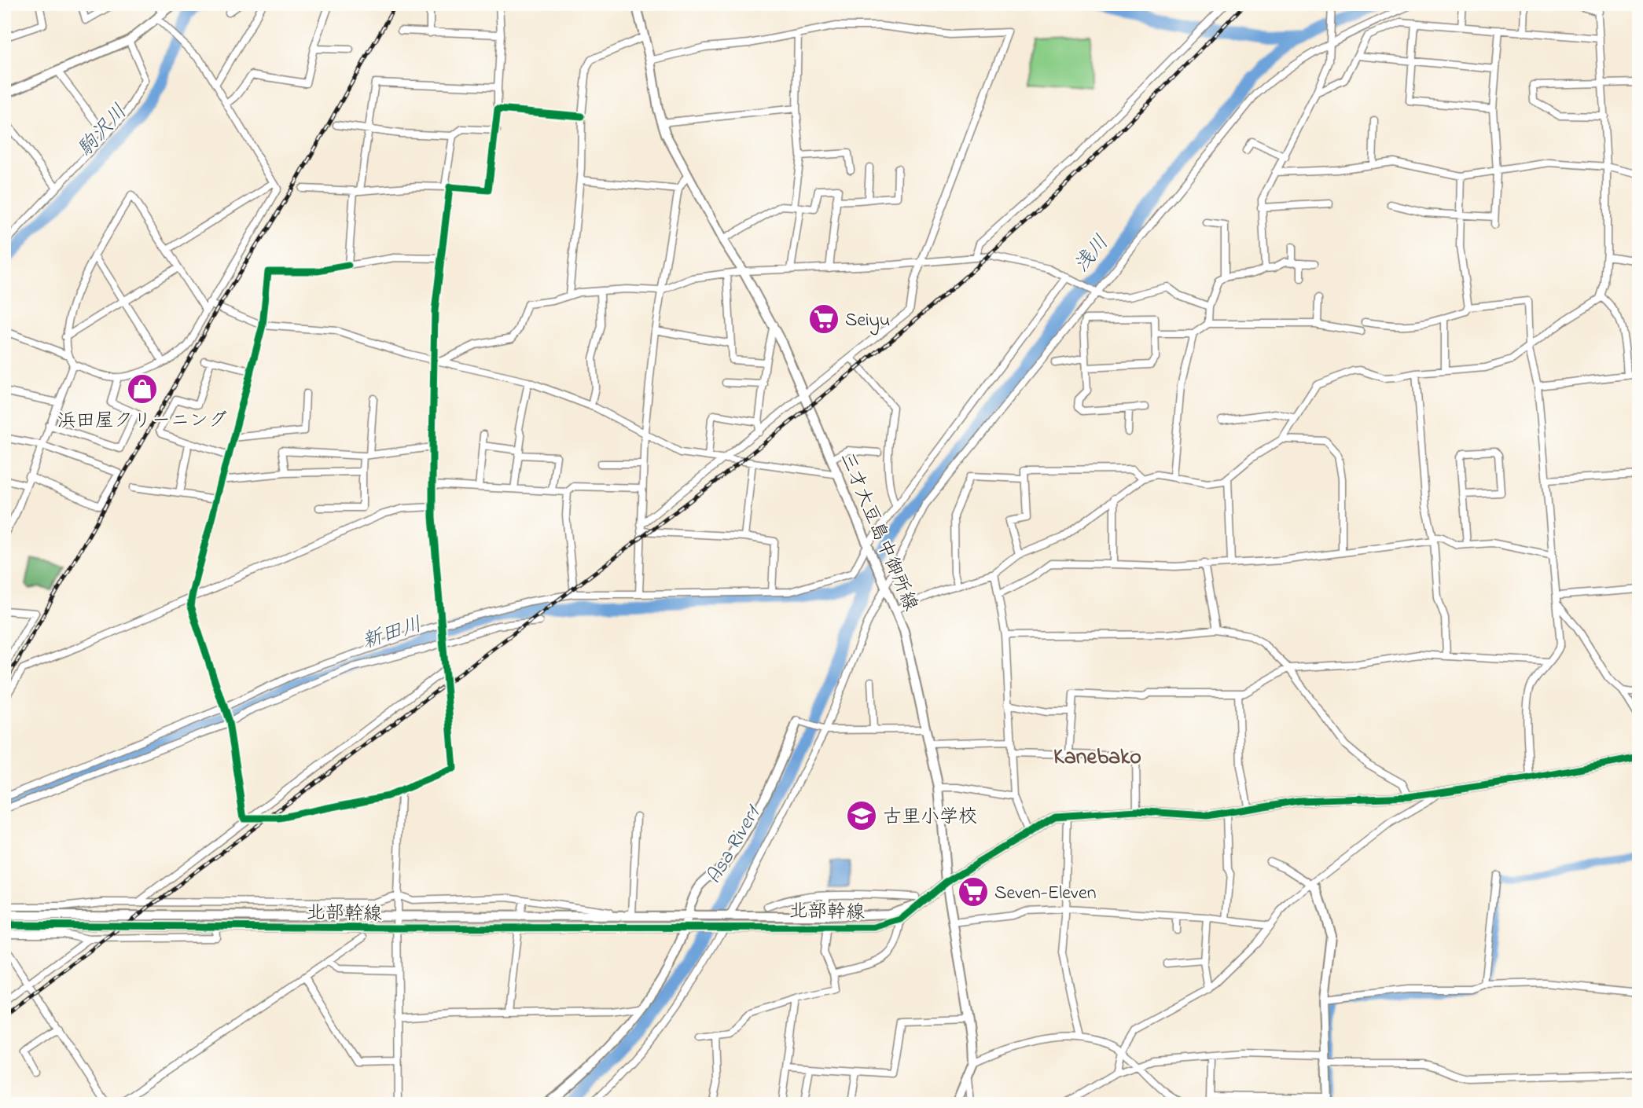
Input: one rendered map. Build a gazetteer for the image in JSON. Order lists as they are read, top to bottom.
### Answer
{
  "streets": {
    "street": ["三才大豆島中御所線", "北部幹線"]
  },
  "districts": ["Kanebako"],
  "water": [
    "駒沢川",
    "浅川",
    "新田川",
    "Asa River1"
  ],
  "places": {
    "supermarket": ["Seiyu", "Seven-Eleven"],
    "shop": ["浜田屋クリーニング"],
    "school or university": ["古里小学校"]
  }
}
